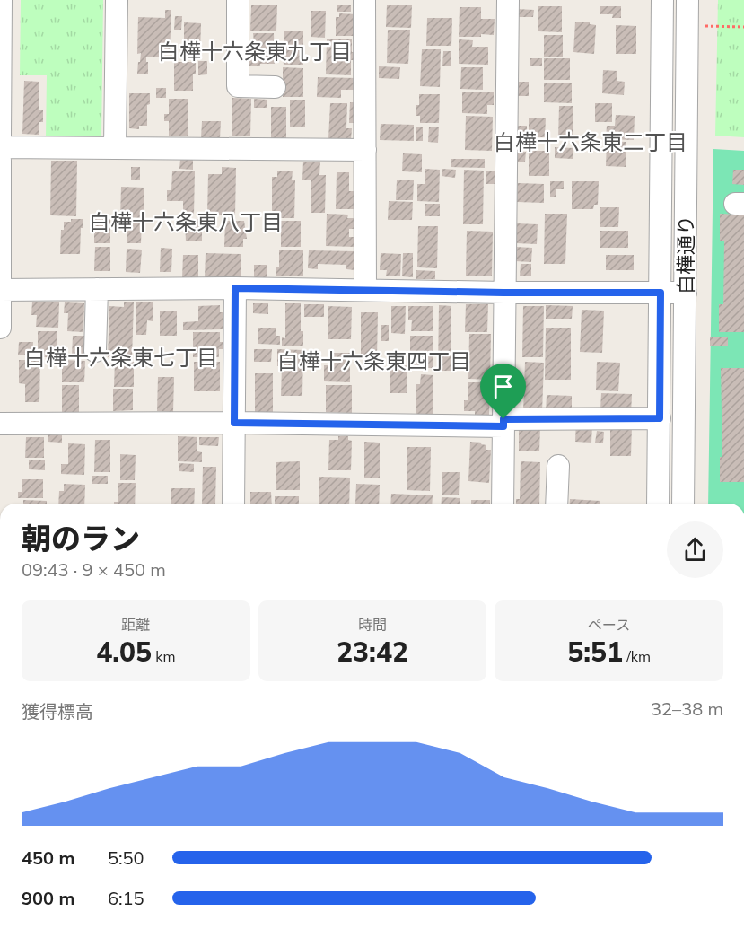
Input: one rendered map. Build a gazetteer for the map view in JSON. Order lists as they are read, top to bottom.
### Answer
{
  "streets": {
    "street": ["白樺通り"]
  },
  "districts": [
    "白樺十六条東九丁目",
    "白樺十六条東二丁目",
    "白樺十六条東八丁目",
    "白樺十六条東七丁目",
    "白樺十六条東四丁目"
  ],
  "page": {
    "heading": ["朝のラン", "09:43 · 9 × 450 m"],
    "stats": [
      ["距離", "4.05 km"],
      ["時間", "23:42"],
      ["ペース", "5:51 /km"]
    ],
    "chart": ["獲得標高", "32–38 m"],
    "list": [
      {
        "name": "450 m",
        "note": "5:50"
      },
      {
        "name": "900 m",
        "note": "6:15"
      }
    ]
  }
}
